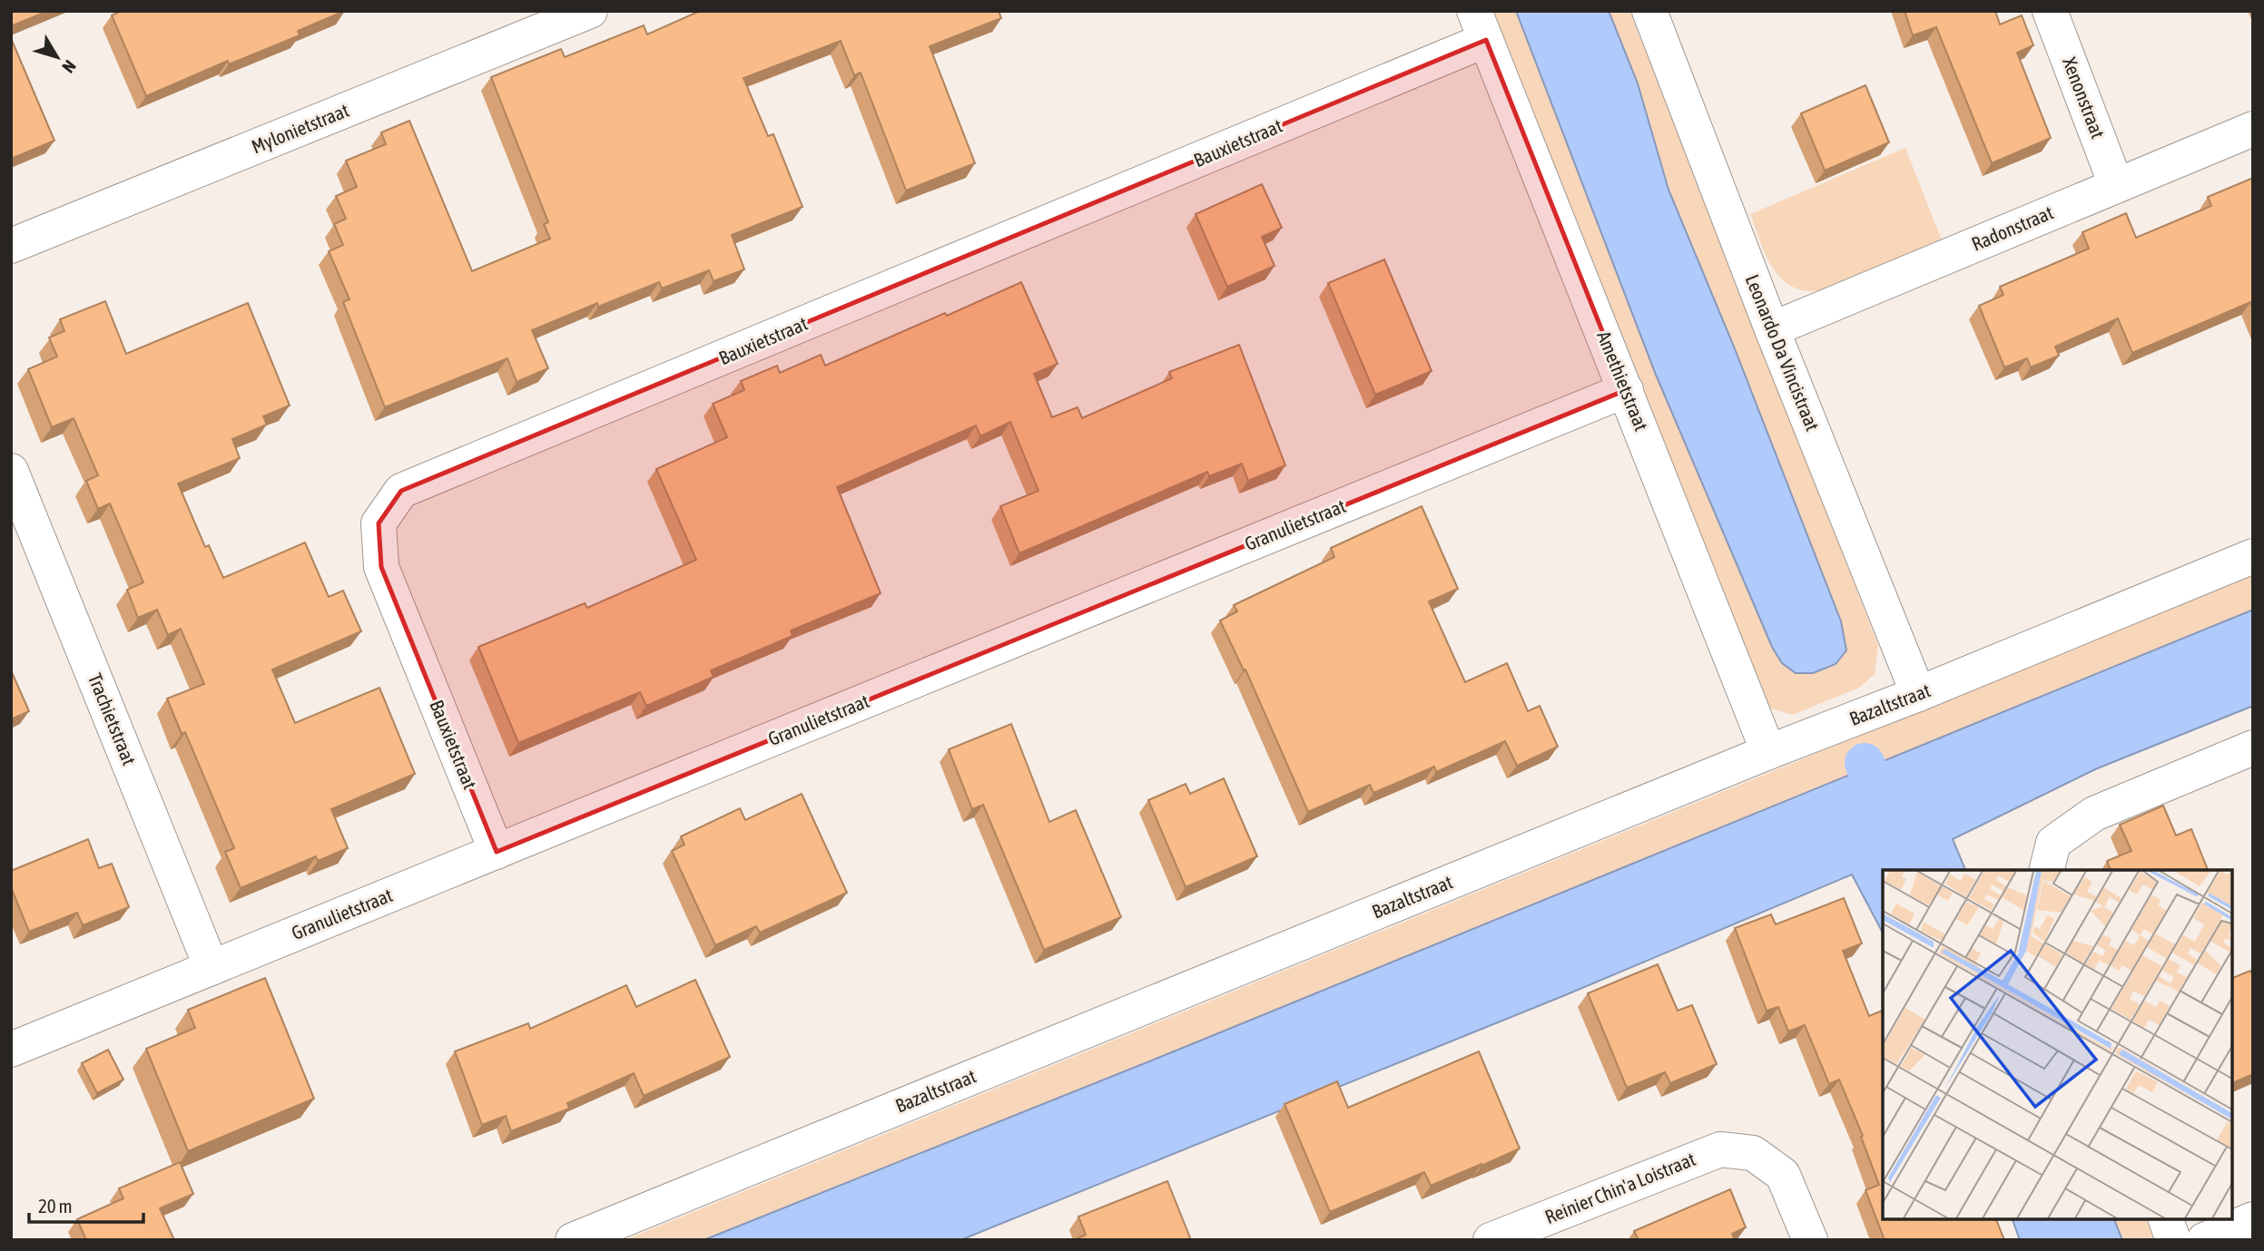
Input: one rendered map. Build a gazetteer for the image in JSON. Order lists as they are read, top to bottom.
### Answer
{
  "streets": {
    "street": [
      "Xenonstraat",
      "Mylonietstraat",
      "Bauxietstraat",
      "Radonstraat",
      "Leonardo Da Vincistraat",
      "Amethietstraat",
      "Granulietstraat",
      "Bazaltstraat",
      "Trachietstraat",
      "Reinier Chin'a Loistraat"
    ]
  },
  "crossings": [
    ["Xenonstraat", "Radonstraat"],
    ["Bauxietstraat", "Amethietstraat"],
    ["Bauxietstraat", "Granulietstraat"],
    ["Radonstraat", "Leonardo Da Vincistraat"],
    ["Leonardo Da Vincistraat", "Bazaltstraat"],
    ["Amethietstraat", "Granulietstraat"],
    ["Amethietstraat", "Bazaltstraat"],
    ["Granulietstraat", "Trachietstraat"]
  ],
  "scale_bar": "20 m",
  "north": "bottom right"
}
